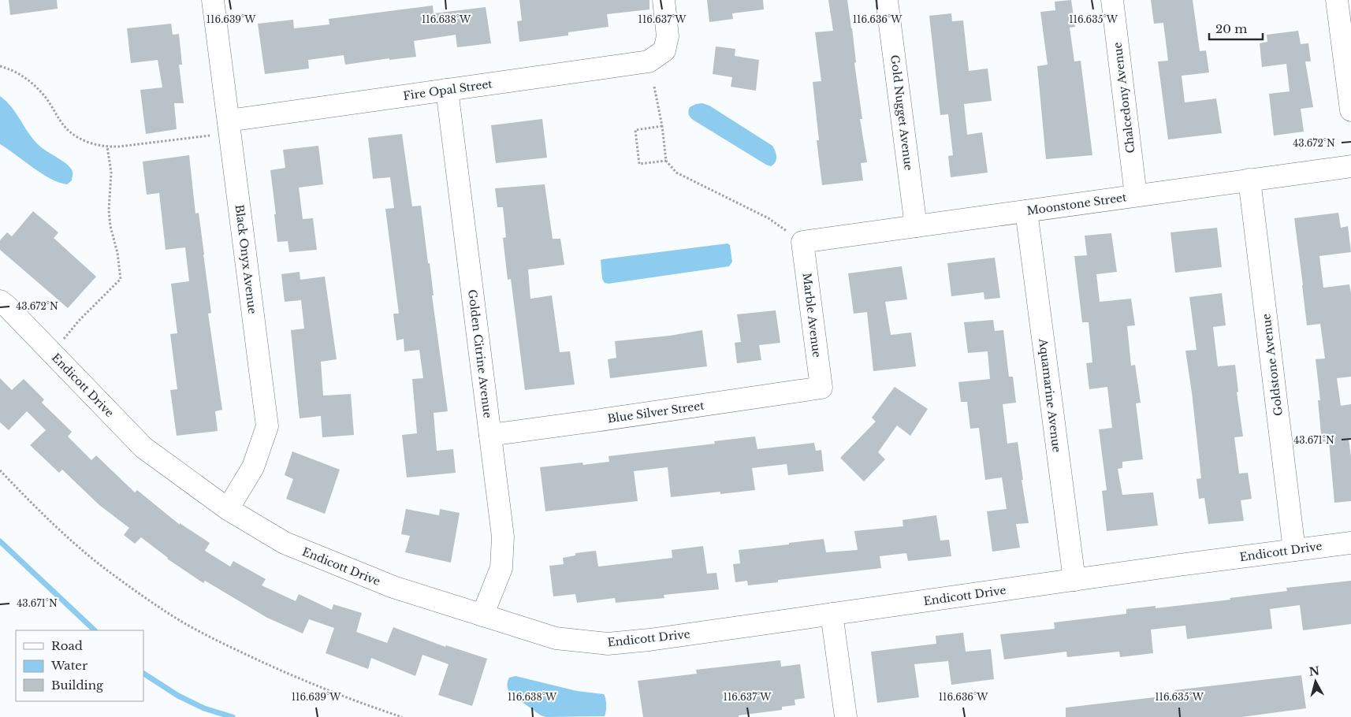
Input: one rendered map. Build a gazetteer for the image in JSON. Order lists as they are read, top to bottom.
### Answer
{
  "streets": {
    "street": [
      "Fire Opal Street",
      "Chalcedony Avenue",
      "Gold Nugget Avenue",
      "Moonstone Street",
      "Black Onyx Avenue",
      "Marble Avenue",
      "Golden Citrine Avenue",
      "Goldstone Avenue",
      "Endicott Drive",
      "Aquamarine Avenue",
      "Blue Silver Street"
    ]
  },
  "crossings": [
    ["Fire Opal Street", "Black Onyx Avenue"],
    ["Fire Opal Street", "Golden Citrine Avenue"],
    ["Chalcedony Avenue", "Moonstone Street"],
    ["Gold Nugget Avenue", "Moonstone Street"],
    ["Moonstone Street", "Marble Avenue"],
    ["Moonstone Street", "Goldstone Avenue"],
    ["Moonstone Street", "Aquamarine Avenue"],
    ["Black Onyx Avenue", "Endicott Drive"],
    ["Marble Avenue", "Blue Silver Street"],
    ["Golden Citrine Avenue", "Endicott Drive"],
    ["Golden Citrine Avenue", "Blue Silver Street"],
    ["Goldstone Avenue", "Endicott Drive"],
    ["Endicott Drive", "Aquamarine Avenue"]
  ],
  "legend": ["Road", "Water", "Building"],
  "scale_bar": "20 m",
  "north": "top",
  "coordinates": [
    "116.639°W",
    "116.638°W",
    "116.637°W",
    "116.636°W",
    "116.635°W",
    "43.672°N",
    "43.671°N"
  ]
}
